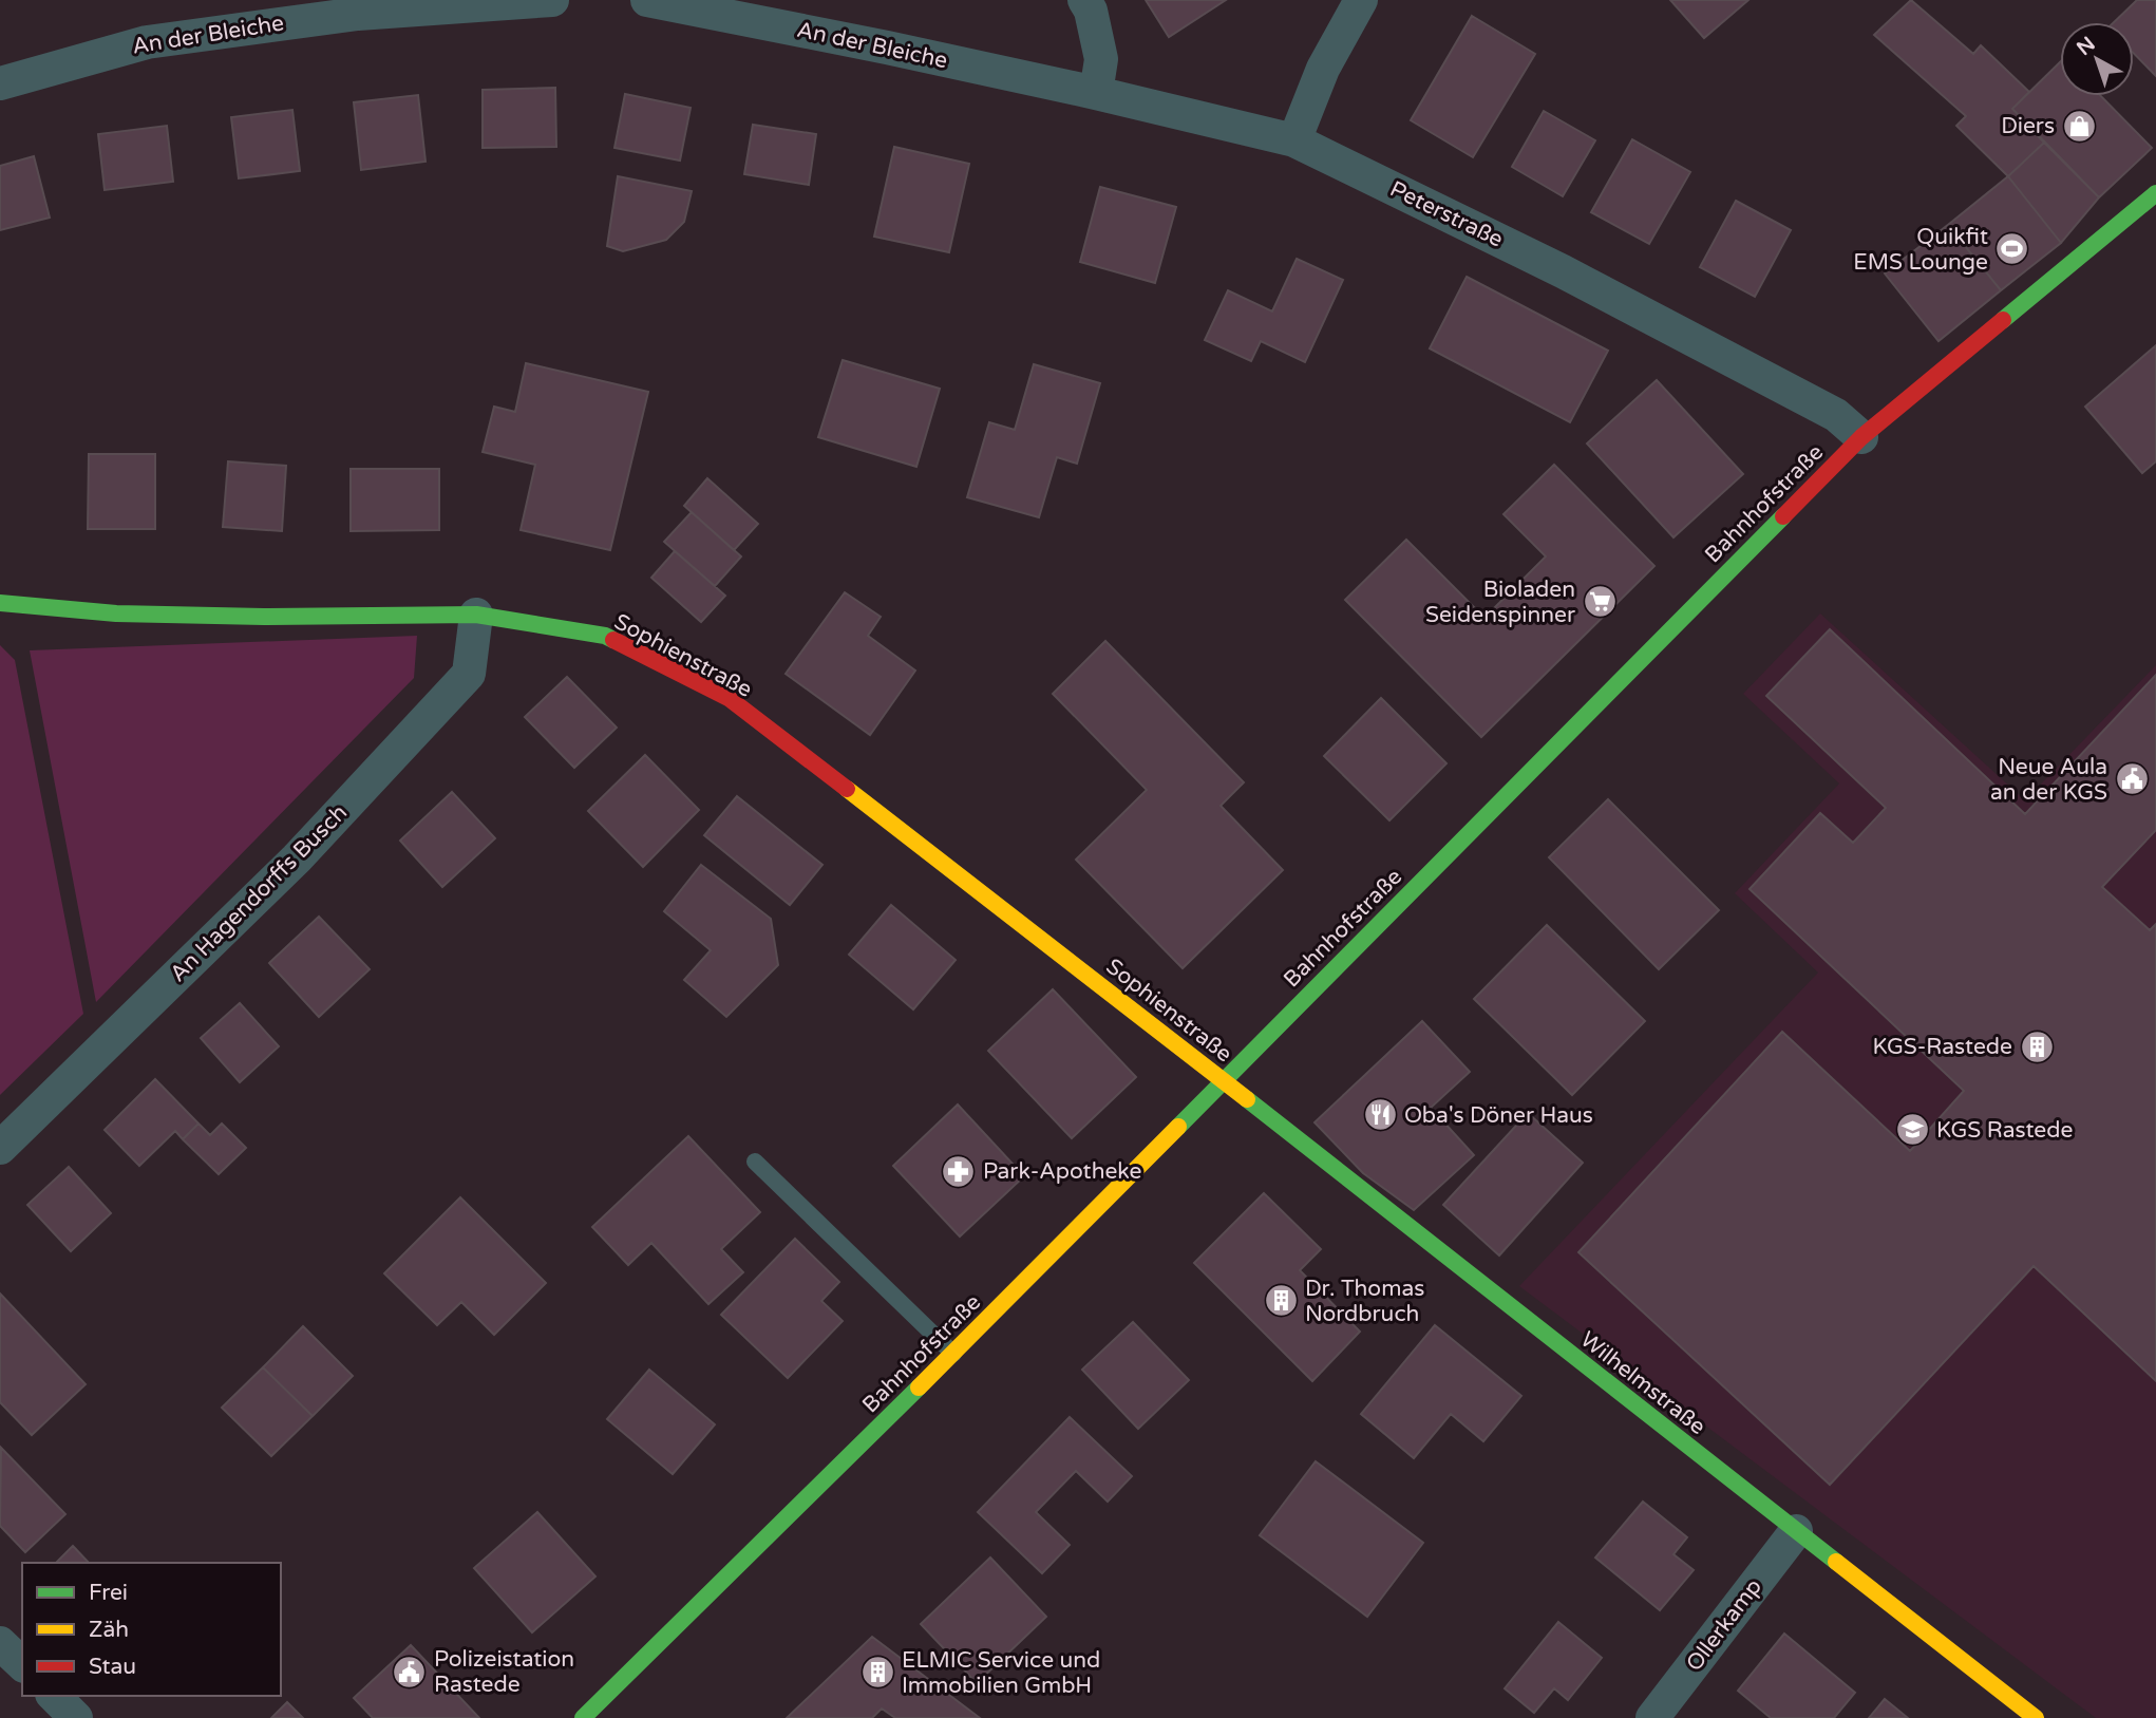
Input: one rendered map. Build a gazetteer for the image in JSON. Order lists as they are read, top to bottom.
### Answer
{
  "streets": {
    "street": [
      "An der Bleiche",
      "Peterstraße",
      "Bahnhofstraße",
      "Sophienstraße",
      "An Hagendorffs Busch",
      "Wilhelmstraße",
      "Ollerkamp"
    ]
  },
  "crossings": [
    ["An der Bleiche", "Peterstraße"],
    ["Peterstraße", "Bahnhofstraße"],
    ["Bahnhofstraße", "Sophienstraße"],
    ["Bahnhofstraße", "Wilhelmstraße"],
    ["Sophienstraße", "An Hagendorffs Busch"],
    ["Sophienstraße", "Wilhelmstraße"],
    ["Wilhelmstraße", "Ollerkamp"]
  ],
  "places": {
    "shop": ["Diers"],
    "sports": ["Quikfit EMS Lounge"],
    "supermarket": ["Bioladen Seidenspinner"],
    "public building": ["Neue Aula an der KGS", "Polizeistation Rastede"],
    "building": ["KGS-Rastede", "Dr. Thomas Nordbruch", "ELMIC Service und Immobilien GmbH"],
    "restaurant": ["Oba's Döner Haus"],
    "school or university": ["KGS Rastede"],
    "pharmacy": ["Park-Apotheke"]
  },
  "legend": ["Frei", "Zäh", "Stau"],
  "north": "top left"
}
